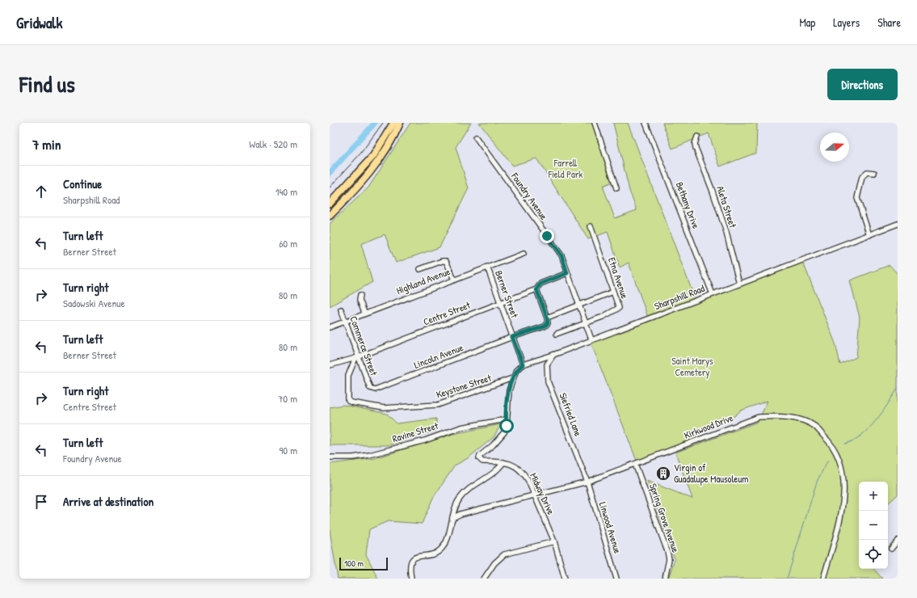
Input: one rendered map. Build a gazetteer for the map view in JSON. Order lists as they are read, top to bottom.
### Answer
{
  "streets": {
    "street": [
      "Foundry Avenue",
      "Bethany Drive",
      "Aleta Street",
      "Etna Avenue",
      "Highland Avenue",
      "Berner Street",
      "Sharpshill Road",
      "Centre Street",
      "Commerce Street",
      "Lincoln Avenue",
      "Keystone Street",
      "Siefried Lane",
      "Kirkwood Drive",
      "Ravine Street",
      "Midway Drive",
      "Spring Grove Avenue",
      "Linwood Avenue"
    ]
  },
  "crossings": [
    ["Foundry Avenue", "Etna Avenue"],
    ["Foundry Avenue", "Sharpshill Road"],
    ["Foundry Avenue", "Centre Street"],
    ["Bethany Drive", "Sharpshill Road"],
    ["Aleta Street", "Sharpshill Road"],
    ["Highland Avenue", "Berner Street"],
    ["Highland Avenue", "Commerce Street"],
    ["Berner Street", "Sharpshill Road"],
    ["Berner Street", "Centre Street"],
    ["Berner Street", "Lincoln Avenue"],
    ["Sharpshill Road", "Siefried Lane"],
    ["Centre Street", "Commerce Street"],
    ["Centre Street", "Keystone Street"],
    ["Commerce Street", "Lincoln Avenue"],
    ["Commerce Street", "Keystone Street"],
    ["Siefried Lane", "Kirkwood Drive"],
    ["Siefried Lane", "Linwood Avenue"],
    ["Kirkwood Drive", "Midway Drive"],
    ["Kirkwood Drive", "Spring Grove Avenue"],
    ["Kirkwood Drive", "Linwood Avenue"],
    ["Ravine Street", "Midway Drive"]
  ],
  "parks": ["Farrell Field Park", "Saint Marys Cemetery"],
  "places": {
    "building": ["Virgin of Guadalupe Mausoleum"]
  },
  "scale_bar": "100 m",
  "north": "right",
  "page": {
    "header": "Gridwalk",
    "nav": ["Map", "Layers", "Share"],
    "title": "Find us",
    "buttons": "Directions",
    "heading": ["7 min", "Walk · 520 m"],
    "list": [
      ["Continue", "Sharpshill Road", "140 m"],
      ["Turn left", "Berner Street", "60 m"],
      ["Turn right", "Sadowski Avenue", "80 m"],
      ["Turn left", "Berner Street", "80 m"],
      ["Turn right", "Centre Street", "70 m"],
      ["Turn left", "Foundry Avenue", "90 m"],
      "Arrive at destination"
    ],
    "map_buttons": ["+", "−"],
    "scale": "100 m"
  }
}
